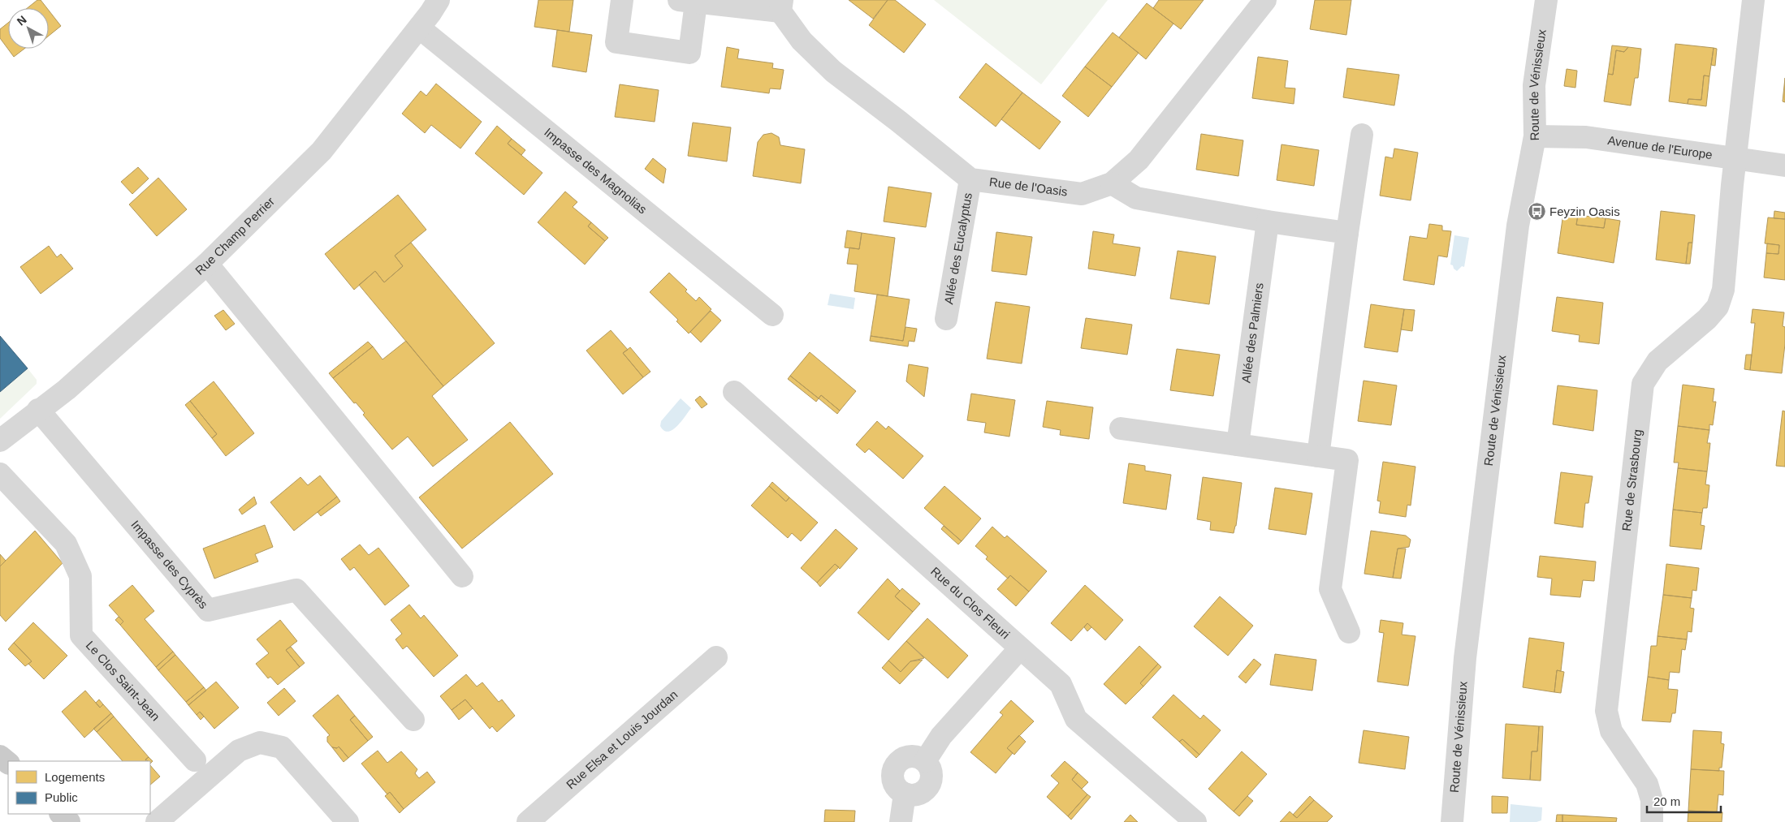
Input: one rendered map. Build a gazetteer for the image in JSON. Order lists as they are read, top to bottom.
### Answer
{
  "streets": {
    "street": [
      "Route de Vénissieux",
      "Avenue de l'Europe",
      "Impasse des Magnolias",
      "Rue de l'Oasis",
      "Rue Champ Perrier",
      "Allée des Eucalyptus",
      "Allée des Palmiers",
      "Rue de Strasbourg",
      "Impasse des Cyprès",
      "Rue du Clos Fleuri",
      "Le Clos Saint-Jean",
      "Rue Elsa et Louis Jourdan"
    ]
  },
  "crossings": [
    ["Route de Vénissieux", "Avenue de l'Europe"],
    ["Avenue de l'Europe", "Rue de Strasbourg"],
    ["Impasse des Magnolias", "Rue Champ Perrier"],
    ["Rue de l'Oasis", "Allée des Eucalyptus"],
    ["Rue Champ Perrier", "Impasse des Cyprès"]
  ],
  "places": {
    "bus stop": ["Feyzin Oasis"]
  },
  "legend": ["Logements", "Public"],
  "scale_bar": "20 m",
  "north": "top left"
}
